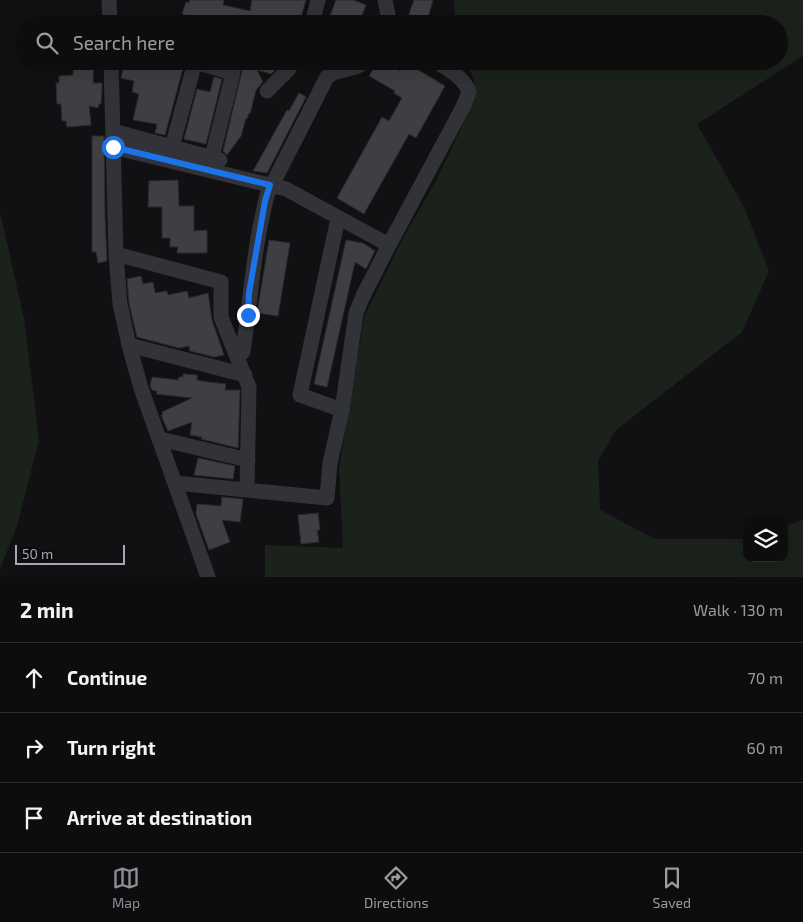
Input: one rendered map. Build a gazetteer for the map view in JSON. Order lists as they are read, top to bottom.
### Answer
{
  "scale_bar": "50 m",
  "page": {
    "search": "Search here",
    "scale": "50 m",
    "heading": ["2 min", "Walk · 130 m"],
    "list": [
      ["Continue", "70 m"],
      ["Turn right", "60 m"],
      "Arrive at destination"
    ],
    "nav": ["Map", "Directions", "Saved"]
  }
}
